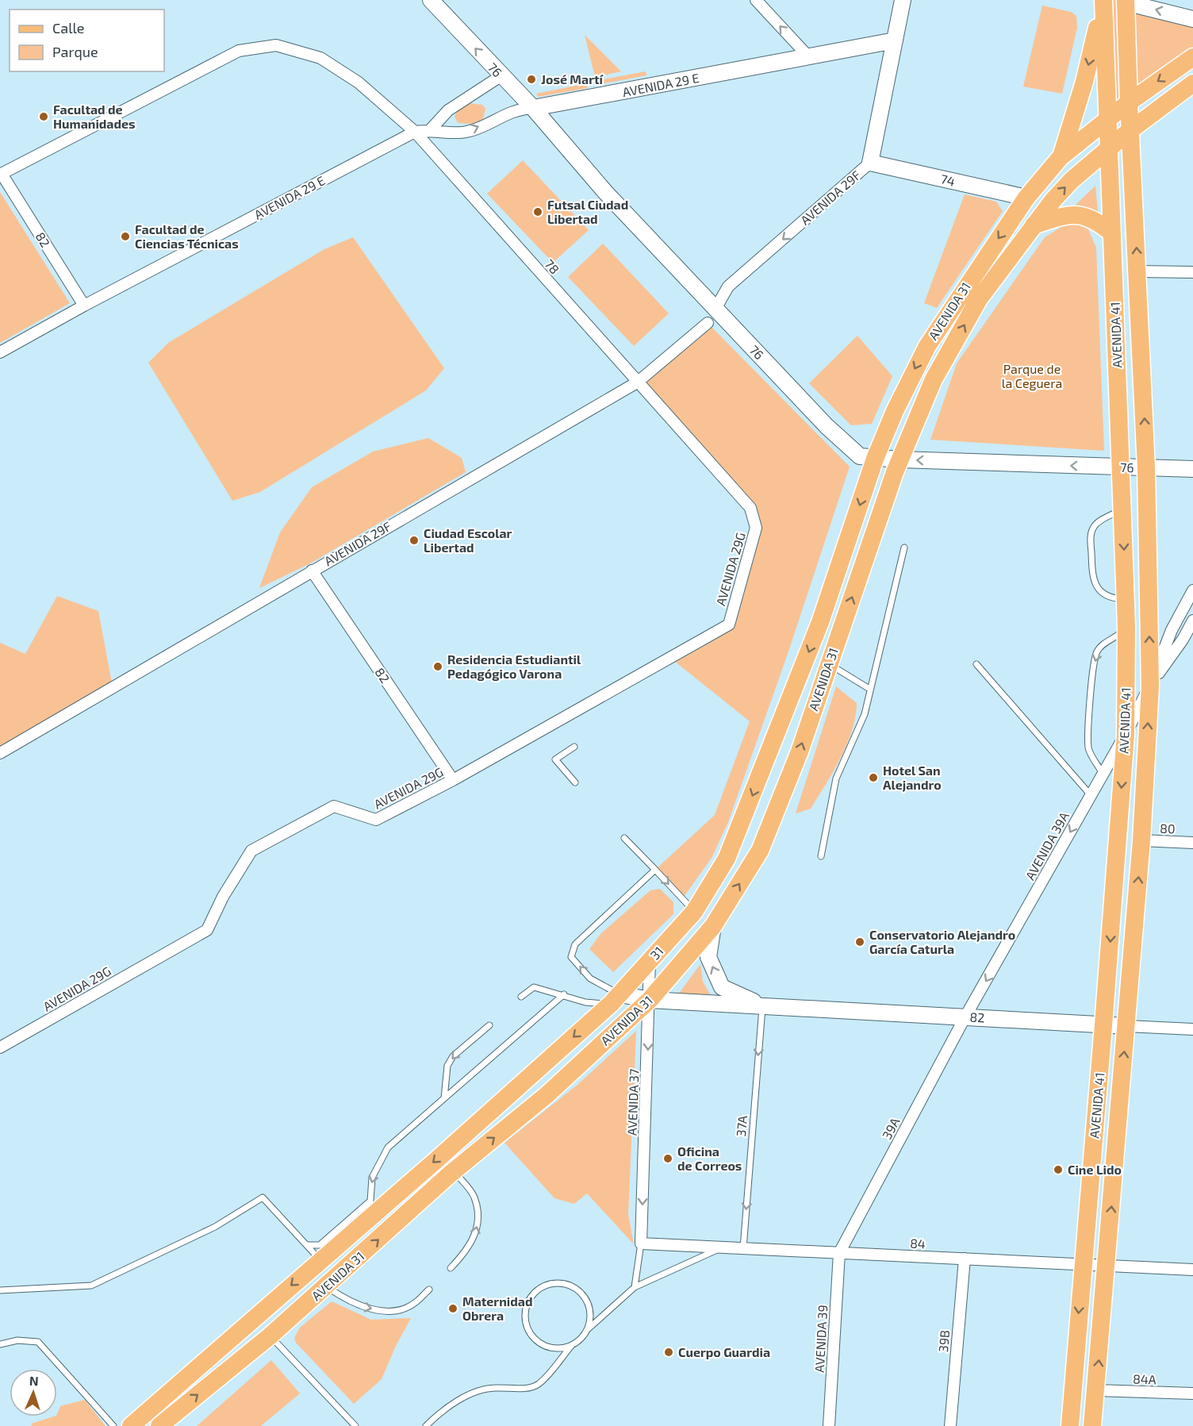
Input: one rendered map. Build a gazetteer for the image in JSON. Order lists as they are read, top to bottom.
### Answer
{
  "streets": {
    "main road": ["AVENIDA 31", "AVENIDA 41", "31"],
    "street": [
      "76",
      "AVENIDA 29 E",
      "74",
      "AVENIDA 29F",
      "82",
      "78",
      "AVENIDA 29G",
      "80",
      "AVENIDA 39A",
      "AVENIDA 37",
      "39A",
      "84",
      "AVENIDA 39",
      "39B",
      "84A"
    ],
    "lane": ["37A"]
  },
  "crossings": [
    ["76", "AVENIDA 29 E"],
    ["76", "AVENIDA 29F"],
    ["76", "AVENIDA 31"],
    ["76", "AVENIDA 41"],
    ["AVENIDA 29 E", "AVENIDA 29F"],
    ["AVENIDA 29 E", "82"],
    ["AVENIDA 29 E", "78"],
    ["74", "AVENIDA 29F"],
    ["74", "AVENIDA 31"],
    ["AVENIDA 29F", "82"],
    ["AVENIDA 29F", "78"],
    ["82", "78"],
    ["82", "AVENIDA 31"],
    ["82", "AVENIDA 41"],
    ["82", "AVENIDA 29G"],
    ["82", "AVENIDA 39A"],
    ["82", "31"],
    ["82", "AVENIDA 37"],
    ["82", "37A"],
    ["82", "39A"],
    ["78", "AVENIDA 29G"],
    ["AVENIDA 31", "AVENIDA 41"],
    ["AVENIDA 31", "31"],
    ["AVENIDA 31", "AVENIDA 37"],
    ["AVENIDA 41", "80"],
    ["AVENIDA 41", "AVENIDA 39A"],
    ["AVENIDA 41", "84"],
    ["AVENIDA 41", "84A"],
    ["AVENIDA 39A", "39A"],
    ["31", "AVENIDA 37"],
    ["AVENIDA 37", "84"],
    ["37A", "84"],
    ["39A", "84"],
    ["39A", "AVENIDA 39"],
    ["84", "AVENIDA 39"],
    ["84", "39B"]
  ],
  "one_way": ["AVENIDA 39A", "AVENIDA 37", "37A"],
  "parks": ["Parque de la Ceguera"],
  "places": [
    "José Martí",
    "Facultad de Humanidades",
    "Futsal Ciudad Libertad",
    "Facultad de Ciencias Técnicas",
    "Ciudad Escolar Libertad",
    "Residencia Estudiantil Pedagógico Varona",
    "Hotel San Alejandro",
    "Conservatorio Alejandro García Caturla",
    "Oficina de Correos",
    "Cine Lido",
    "Maternidad Obrera",
    "Cuerpo Guardia"
  ],
  "legend": ["Calle", "Parque"],
  "north": "top"
}
